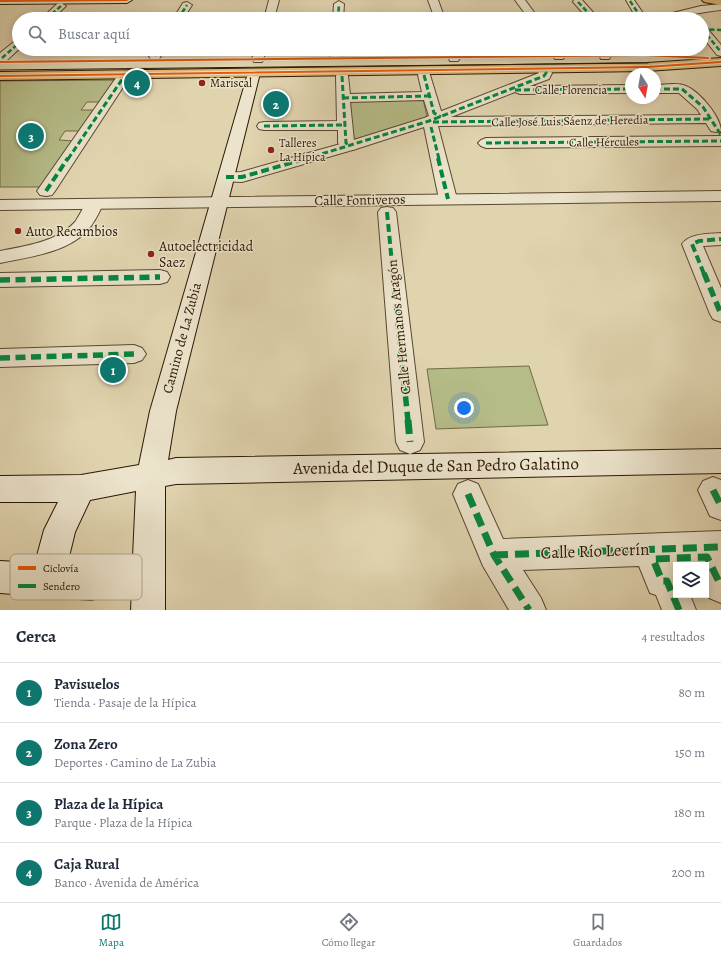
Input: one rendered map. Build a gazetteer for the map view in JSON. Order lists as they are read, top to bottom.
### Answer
{
  "streets": {
    "street": [
      "Calle Florencia",
      "Calle José Luis Sáenz de Heredia",
      "Calle Hércules",
      "Calle Fontiveros",
      "Calle Hermanos Aragón",
      "Camino de La Zubia",
      "Avenida del Duque de San Pedro Galatino",
      "Calle Río Lecrín"
    ]
  },
  "crossings": [
    ["Calle José Luis Sáenz de Heredia", "Calle Hércules"],
    ["Calle Fontiveros", "Camino de La Zubia"],
    ["Camino de La Zubia", "Avenida del Duque de San Pedro Galatino"]
  ],
  "places": [
    "Mariscal",
    "Talleres La Hípica",
    "Auto Recambios",
    "Autoelectricidad Saez"
  ],
  "legend": ["Ciclovía", "Sendero"],
  "north": "bottom",
  "page": {
    "search": "Buscar aquí",
    "pins": [
      "4",
      "2",
      "3",
      "1"
    ],
    "heading": ["Cerca", "4 resultados"],
    "list": [
      {
        "mark": "1",
        "name": "Pavisuelos",
        "note": "Tienda · Pasaje de la Hípica",
        "value": "80 m"
      },
      {
        "mark": "2",
        "name": "Zona Zero",
        "note": "Deportes · Camino de La Zubia",
        "value": "150 m"
      },
      {
        "mark": "3",
        "name": "Plaza de la Hípica",
        "note": "Parque · Plaza de la Hípica",
        "value": "180 m"
      },
      {
        "mark": "4",
        "name": "Caja Rural",
        "note": "Banco · Avenida de América",
        "value": "200 m"
      }
    ],
    "nav": ["Mapa", "Cómo llegar", "Guardados"]
  }
}
